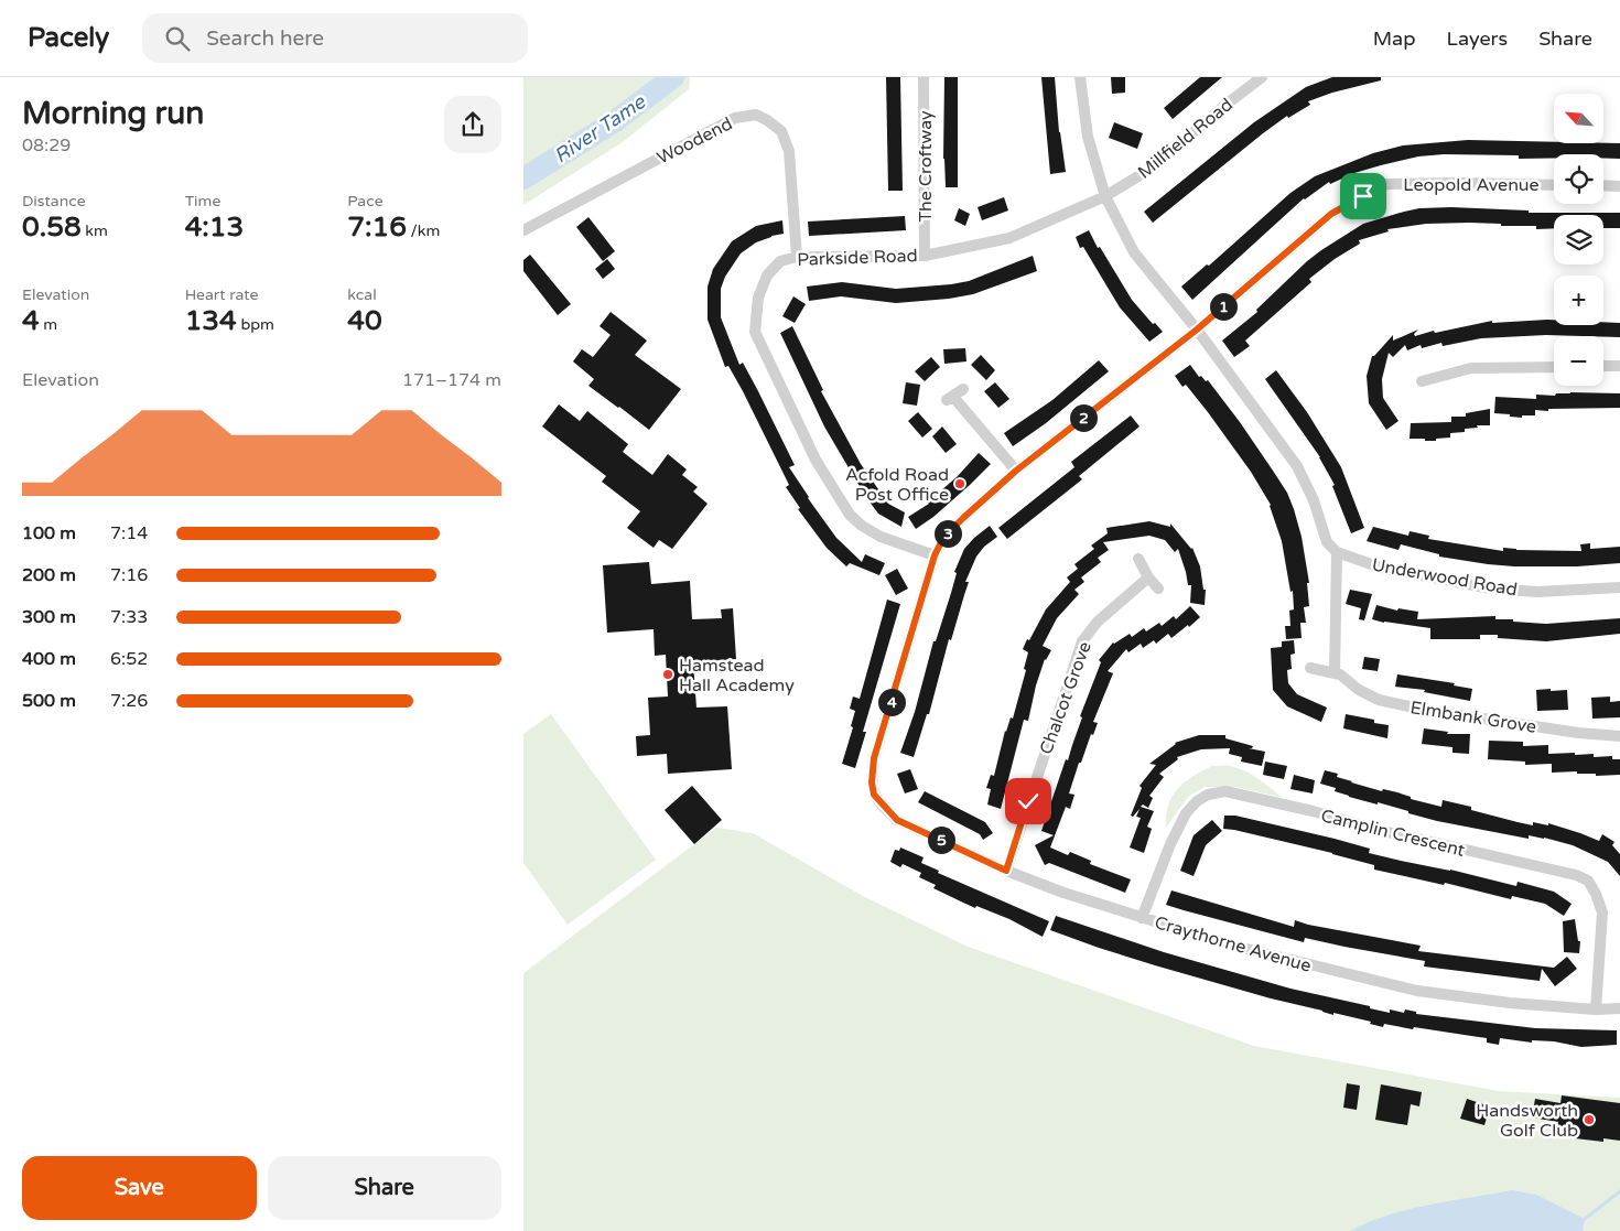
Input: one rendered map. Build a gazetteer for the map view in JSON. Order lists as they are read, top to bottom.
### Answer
{
  "streets": {
    "street": [
      "Millfield Road",
      "Woodend",
      "The Croftway",
      "Leopold Avenue",
      "Parkside Road",
      "Underwood Road",
      "Chalcot Grove",
      "Elmbank Grove",
      "Camplin Crescent",
      "Craythorne Avenue"
    ]
  },
  "crossings": [
    ["Millfield Road", "Parkside Road"],
    ["Woodend", "Parkside Road"],
    ["The Croftway", "Parkside Road"],
    ["Leopold Avenue", "Parkside Road"],
    ["Leopold Avenue", "Craythorne Avenue"],
    ["Chalcot Grove", "Craythorne Avenue"],
    ["Camplin Crescent", "Craythorne Avenue"]
  ],
  "water": ["River Tame"],
  "places": ["Acfold Road Post Office", "Hamstead Hall Academy", "Handsworth Golf Club"],
  "north": "top left",
  "page": {
    "header": "Pacely",
    "search": "Search here",
    "nav": ["Map", "Layers", "Share"],
    "heading": ["Morning run", "08:29"],
    "map_buttons": ["+", "−"],
    "stats": [
      ["Distance", "0.58 km"],
      ["Time", "4:13"],
      ["Pace", "7:16 /km"],
      ["Elevation", "4 m"],
      ["Heart rate", "134 bpm"],
      ["kcal", "40"]
    ],
    "pins": [
      "1",
      "2",
      "3",
      "4",
      "5"
    ],
    "chart": ["Elevation", "171–174 m"],
    "list": [
      {
        "name": "100 m",
        "note": "7:14"
      },
      {
        "name": "200 m",
        "note": "7:16"
      },
      {
        "name": "300 m",
        "note": "7:33"
      },
      {
        "name": "400 m",
        "note": "6:52"
      },
      {
        "name": "500 m",
        "note": "7:26"
      }
    ],
    "buttons": ["Save", "Share"]
  }
}
